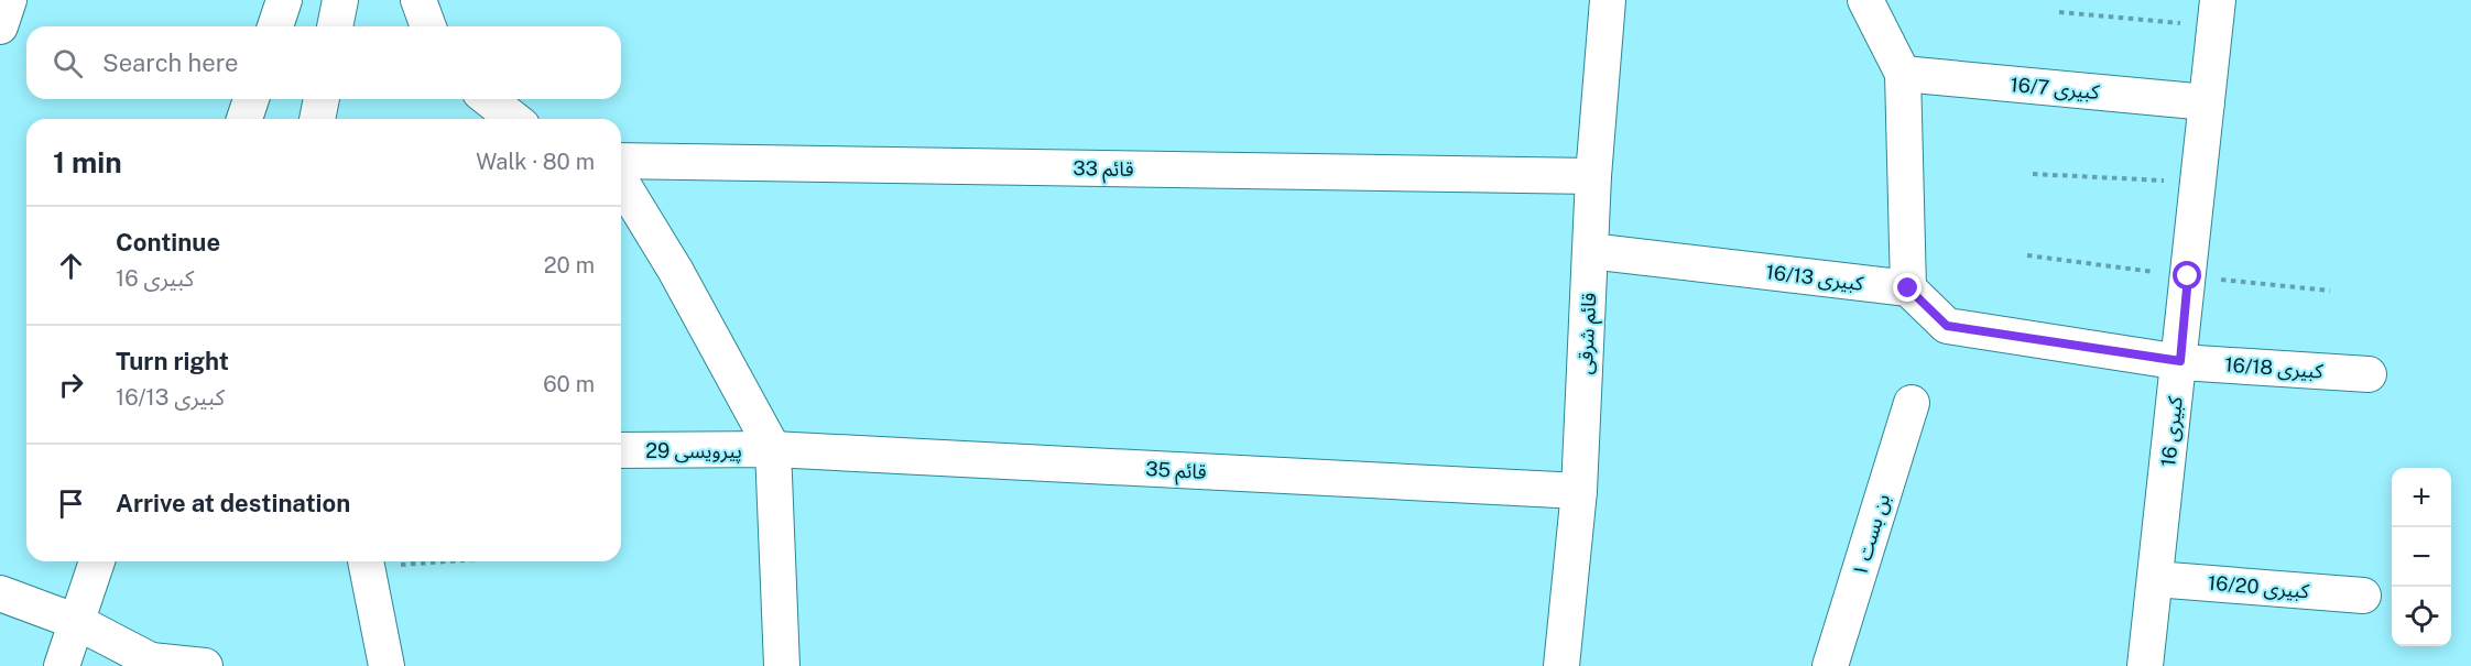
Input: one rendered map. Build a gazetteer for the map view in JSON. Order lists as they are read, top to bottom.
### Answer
{
  "streets": {
    "street": [
      "کبیری 16/7",
      "قائم 33",
      "کبیری 16/13",
      "قائم شرقی",
      "کبیری 16/18",
      "کبیری 16",
      "پیرویسی 29",
      "قائم 35",
      "بن بست ۱",
      "کبیری 16/20"
    ]
  },
  "crossings": [
    ["کبیری 16/7", "کبیری 16"],
    ["قائم 33", "قائم شرقی"],
    ["کبیری 16/13", "قائم شرقی"],
    ["قائم شرقی", "قائم 35"],
    ["کبیری 16/18", "کبیری 16"],
    ["کبیری 16", "کبیری 16/20"],
    ["پیرویسی 29", "قائم 35"]
  ],
  "page": {
    "search": "Search here",
    "heading": ["1 min", "Walk · 80 m"],
    "list": [
      ["Continue", "کبیری 16", "20 m"],
      ["Turn right", "کبیری 16/13", "60 m"],
      "Arrive at destination"
    ],
    "map_buttons": ["+", "−"]
  }
}
